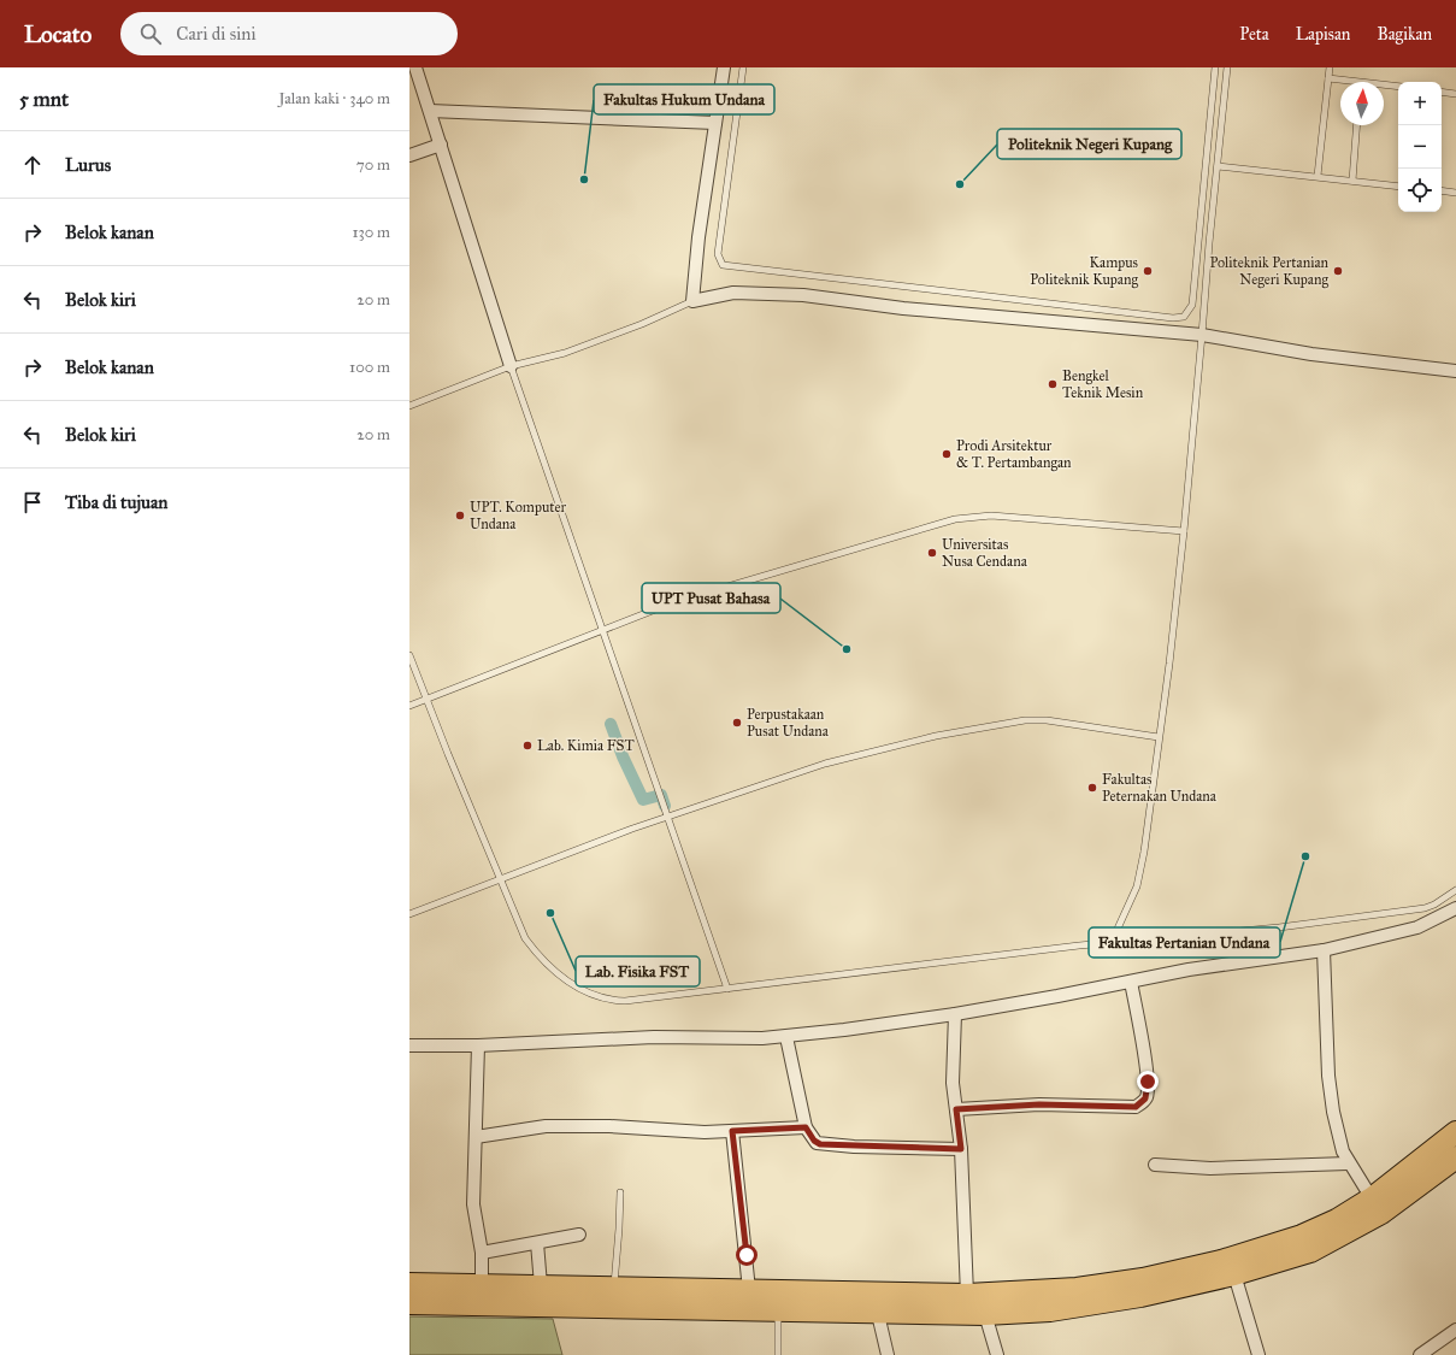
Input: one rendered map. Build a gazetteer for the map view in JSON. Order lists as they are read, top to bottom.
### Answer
{
  "places": [
    "Fakultas Hukum Undana",
    "Politeknik Negeri Kupang",
    "Kampus Politeknik Kupang",
    "Politeknik Pertanian Negeri Kupang",
    "Bengkel Teknik Mesin",
    "Prodi Arsitektur & T. Pertambangan",
    "UPT. Komputer Undana",
    "Universitas Nusa Cendana",
    "UPT Pusat Bahasa",
    "Perpustakaan Pusat Undana",
    "Lab. Kimia FST",
    "Fakultas Peternakan Undana",
    "Fakultas Pertanian Undana",
    "Lab. Fisika FST"
  ],
  "north": "top",
  "page": {
    "header": "Locato",
    "search": "Cari di sini",
    "nav": ["Peta", "Lapisan", "Bagikan"],
    "heading": ["5 mnt", "Jalan kaki · 340 m"],
    "map_buttons": ["+", "−"],
    "list": [
      ["Lurus", "70 m"],
      ["Belok kanan", "130 m"],
      ["Belok kiri", "20 m"],
      ["Belok kanan", "100 m"],
      ["Belok kiri", "20 m"],
      "Tiba di tujuan"
    ]
  }
}
